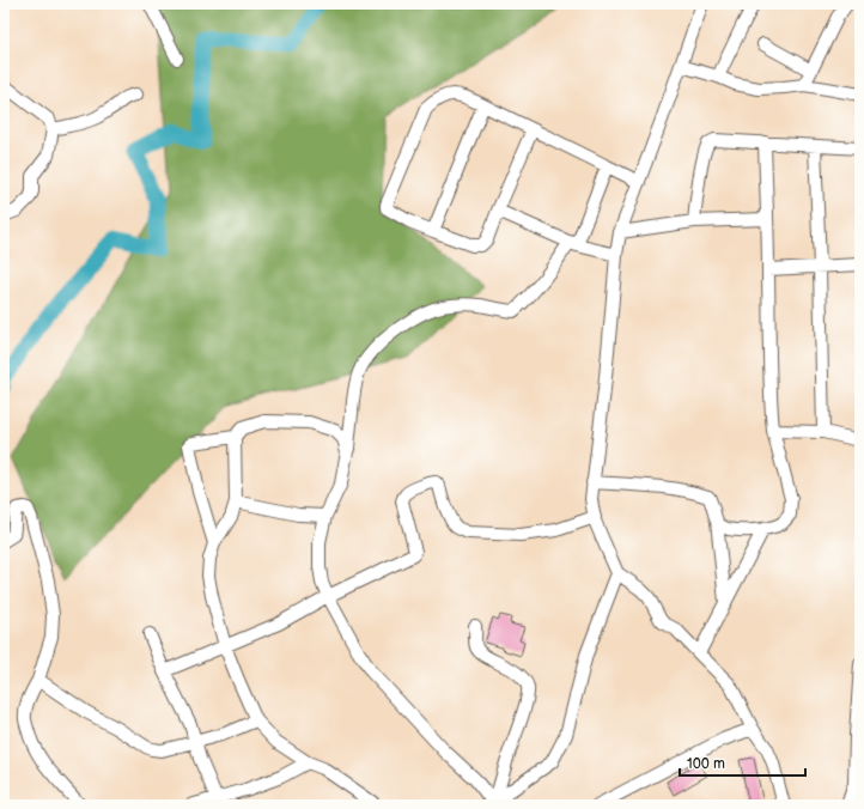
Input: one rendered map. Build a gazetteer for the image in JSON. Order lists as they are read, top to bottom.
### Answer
{
  "scale_bar": "100 m"
}
